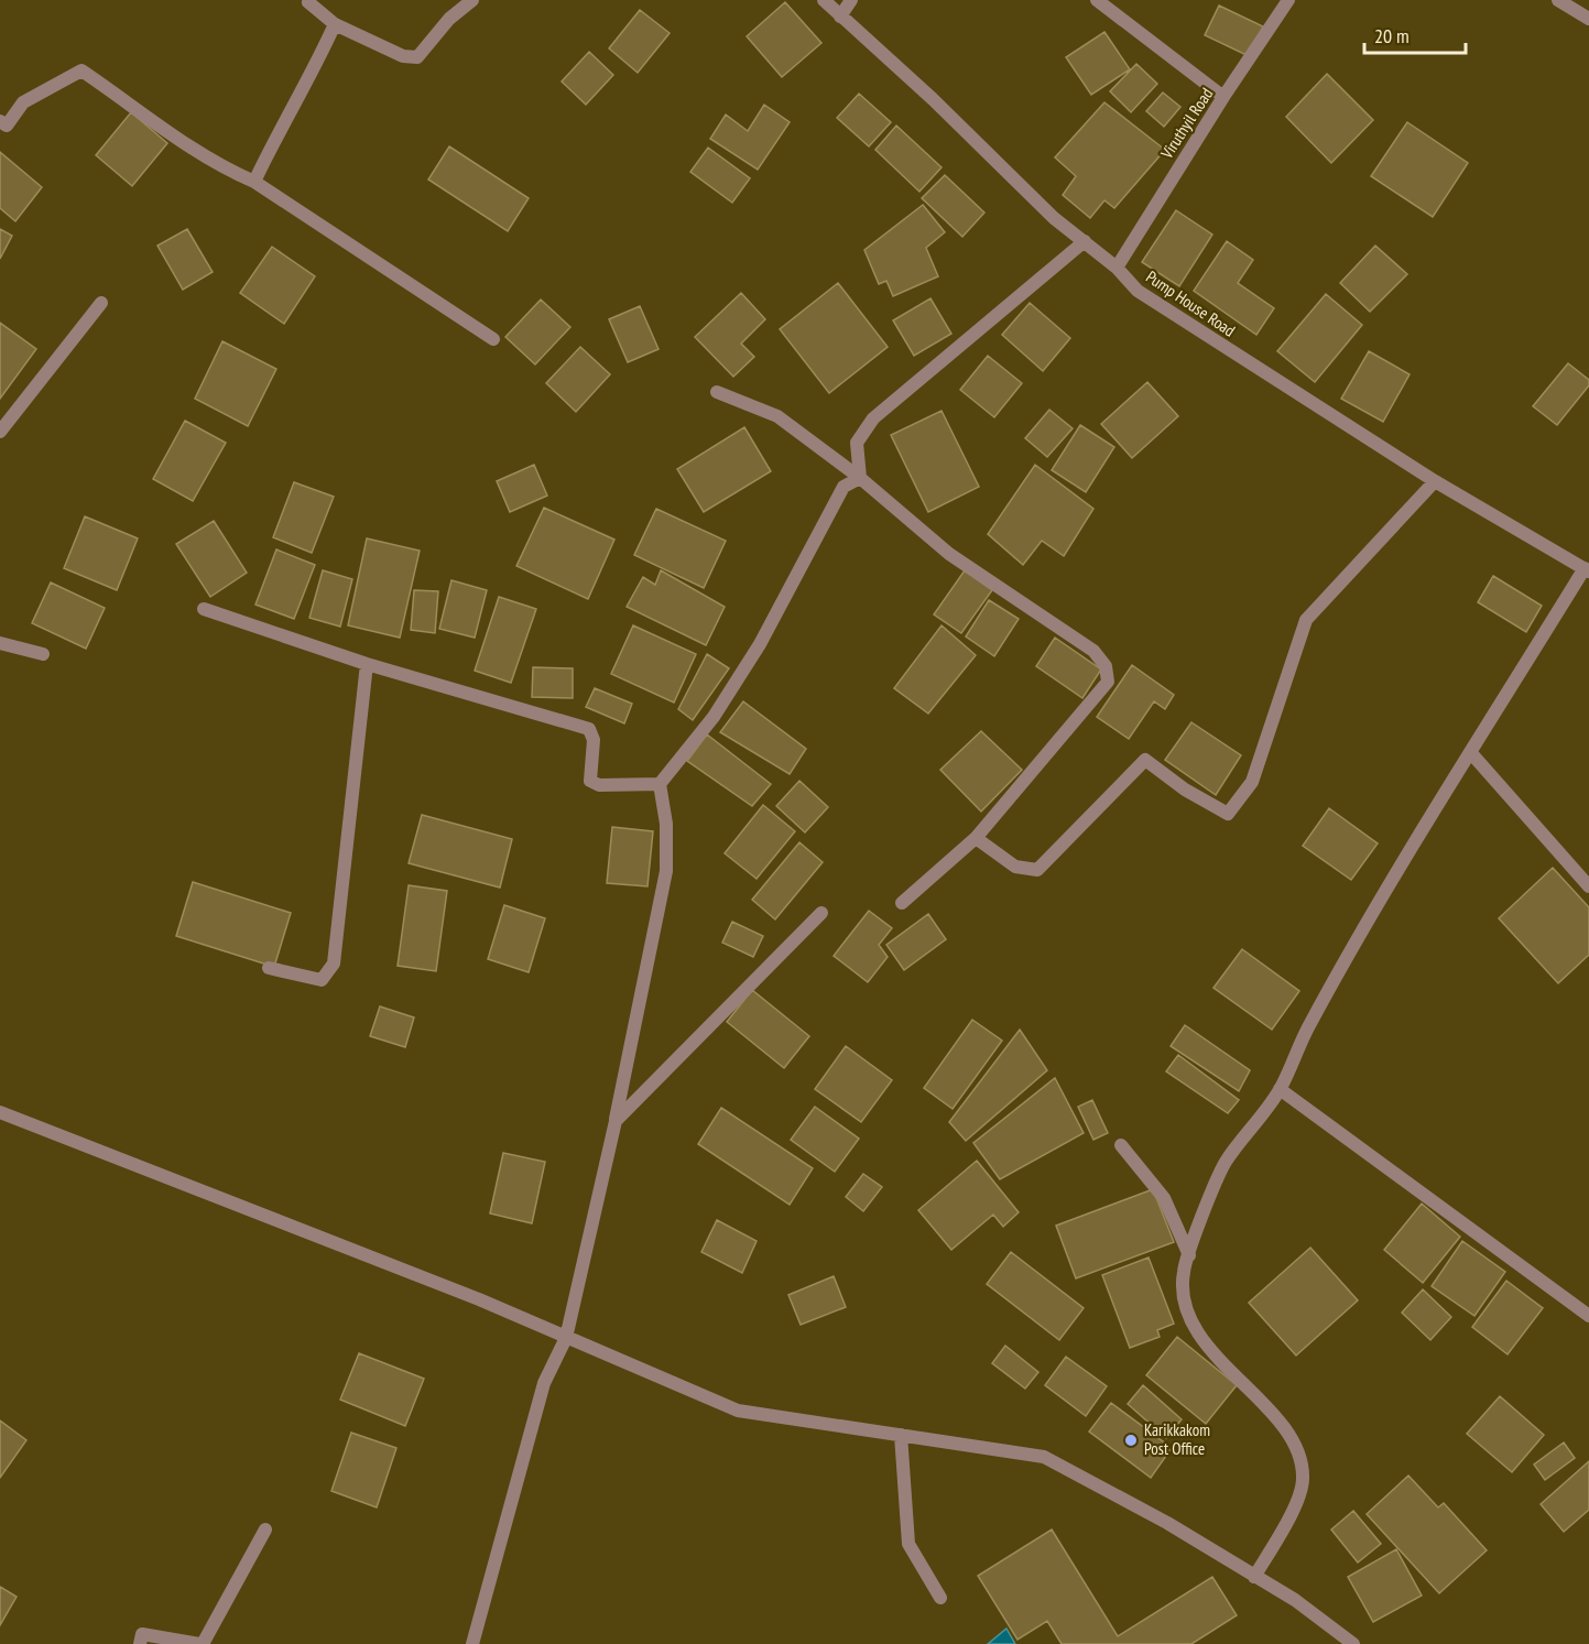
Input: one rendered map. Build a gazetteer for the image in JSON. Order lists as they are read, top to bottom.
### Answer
{
  "streets": {
    "street": ["Viruthyil Road", "Pump House Road"]
  },
  "crossings": [
    ["Viruthyil Road", "Pump House Road"]
  ],
  "places": ["Karikkakom Post Office"],
  "scale_bar": "20 m"
}
